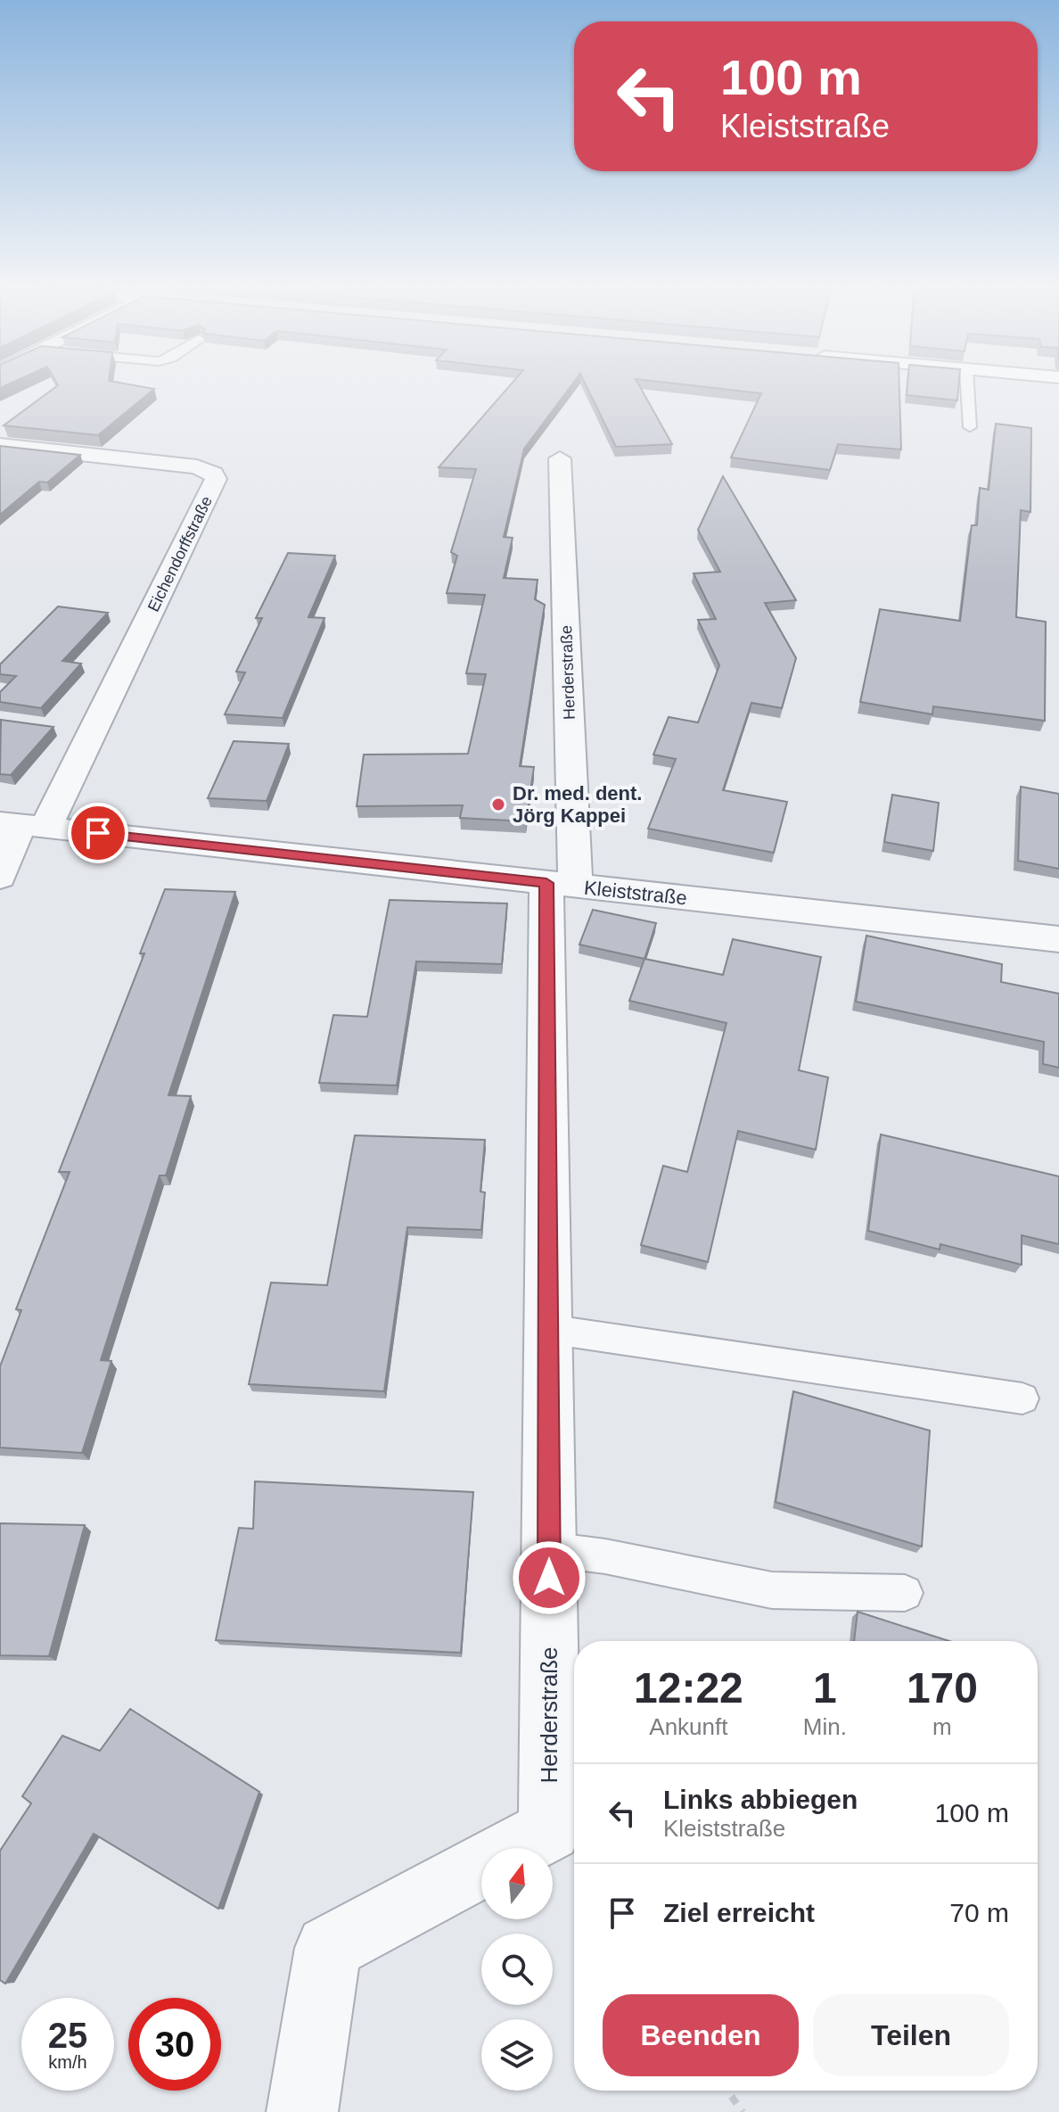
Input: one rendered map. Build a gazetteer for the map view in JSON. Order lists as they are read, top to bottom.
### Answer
{
  "streets": {
    "street": ["Eichendorffstraße", "Herderstraße", "Kleiststraße"]
  },
  "crossings": [
    ["Eichendorffstraße", "Kleiststraße"],
    ["Herderstraße", "Kleiststraße"]
  ],
  "places": ["Dr. med. dent. Jörg Kappei"],
  "north": "top",
  "page": {
    "turn": ["100 m", "Kleiststraße"],
    "eta": [
      "12:22",
      "Ankunft",
      "1",
      "Min.",
      "170",
      "m"
    ],
    "list": [
      {
        "name": "Links abbiegen",
        "note": "Kleiststraße",
        "value": "100 m"
      },
      {
        "name": "Ziel erreicht",
        "value": "70 m"
      }
    ],
    "buttons": ["Beenden", "Teilen"],
    "speed": "25 km/h",
    "limit": "30"
  }
}
